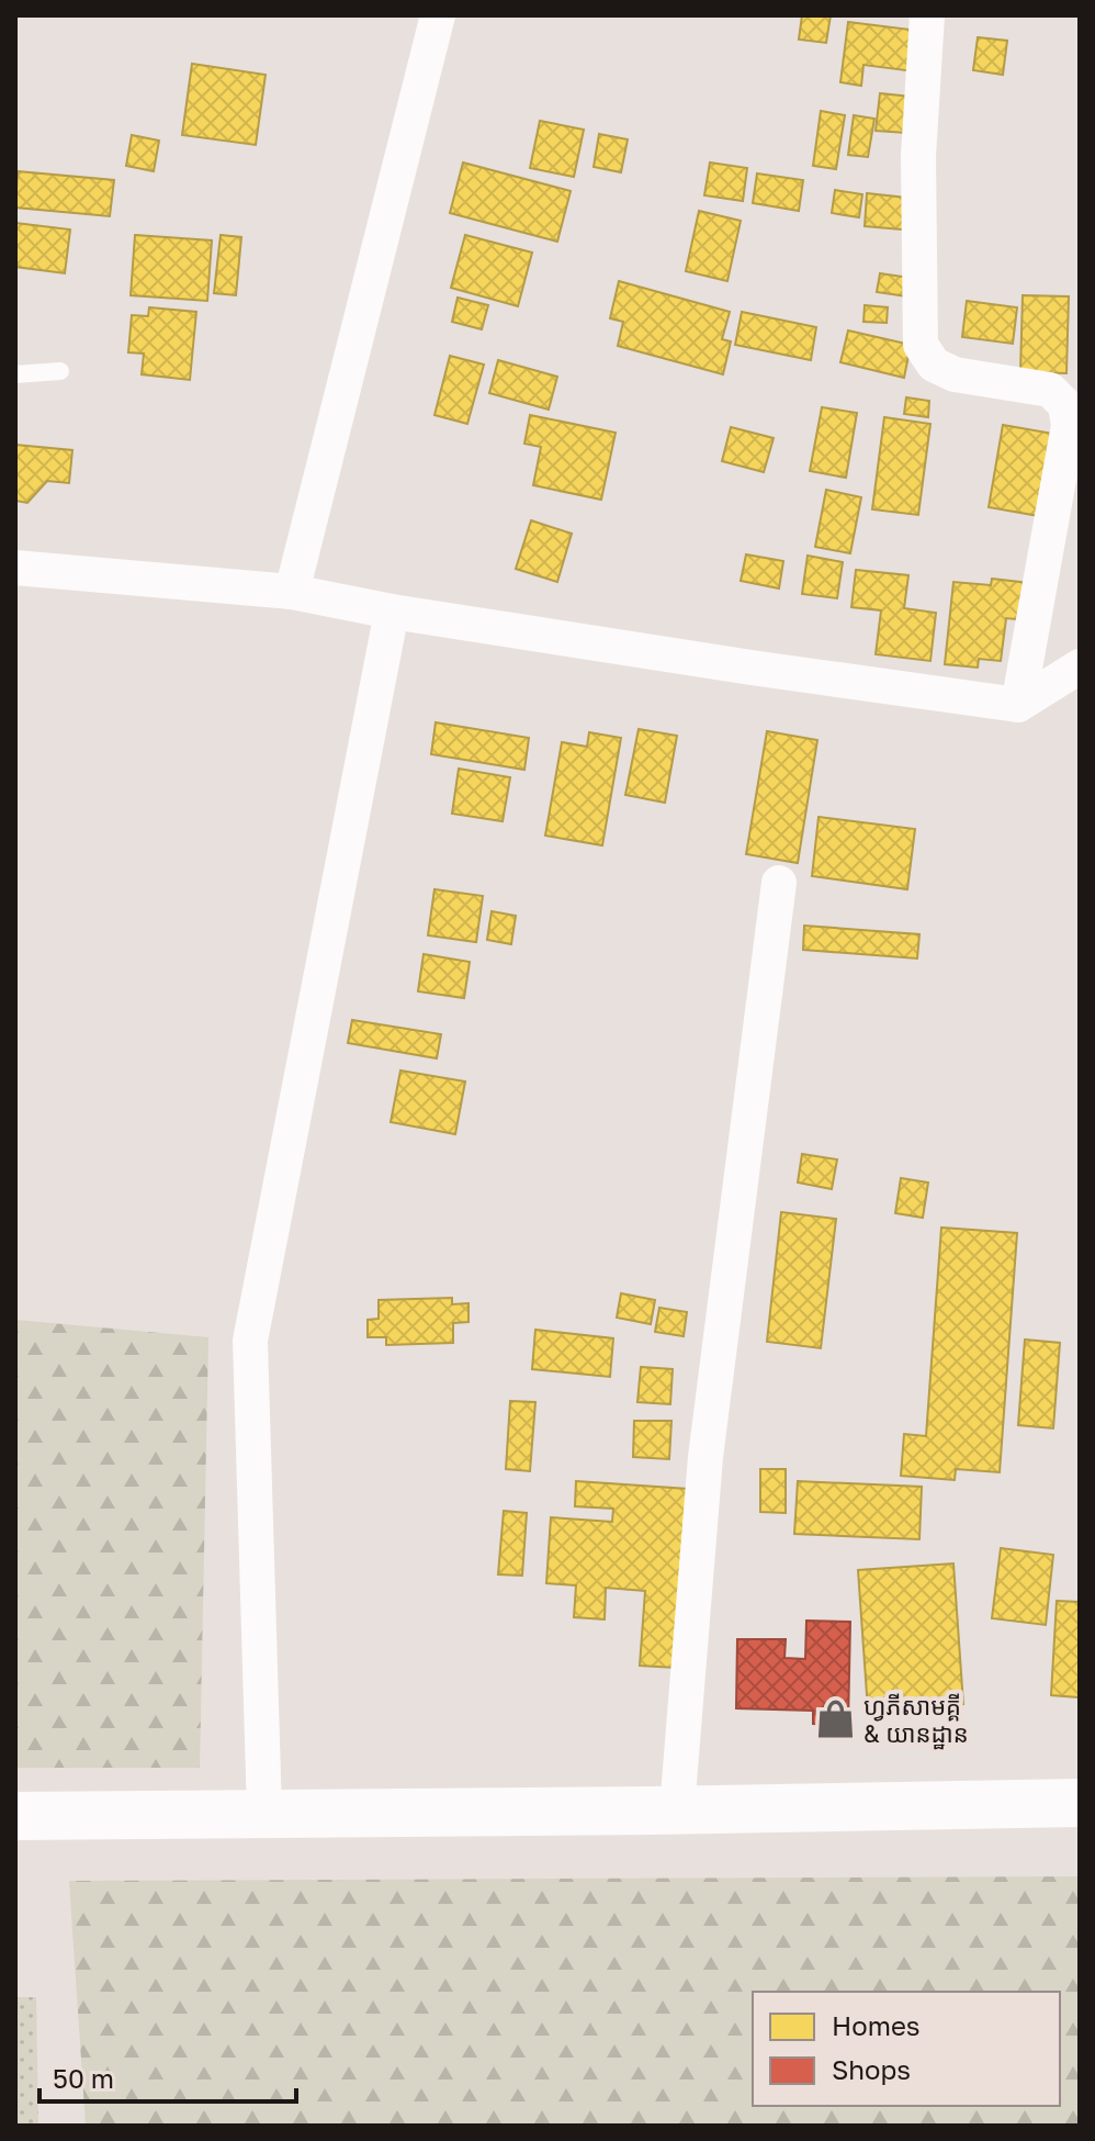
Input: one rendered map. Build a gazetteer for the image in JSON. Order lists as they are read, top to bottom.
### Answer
{
  "places": {
    "shop": ["ហ្វភីសាមគ្គី & យានដ្ឋាន"]
  },
  "legend": ["Homes", "Shops"],
  "scale_bar": "50 m"
}
